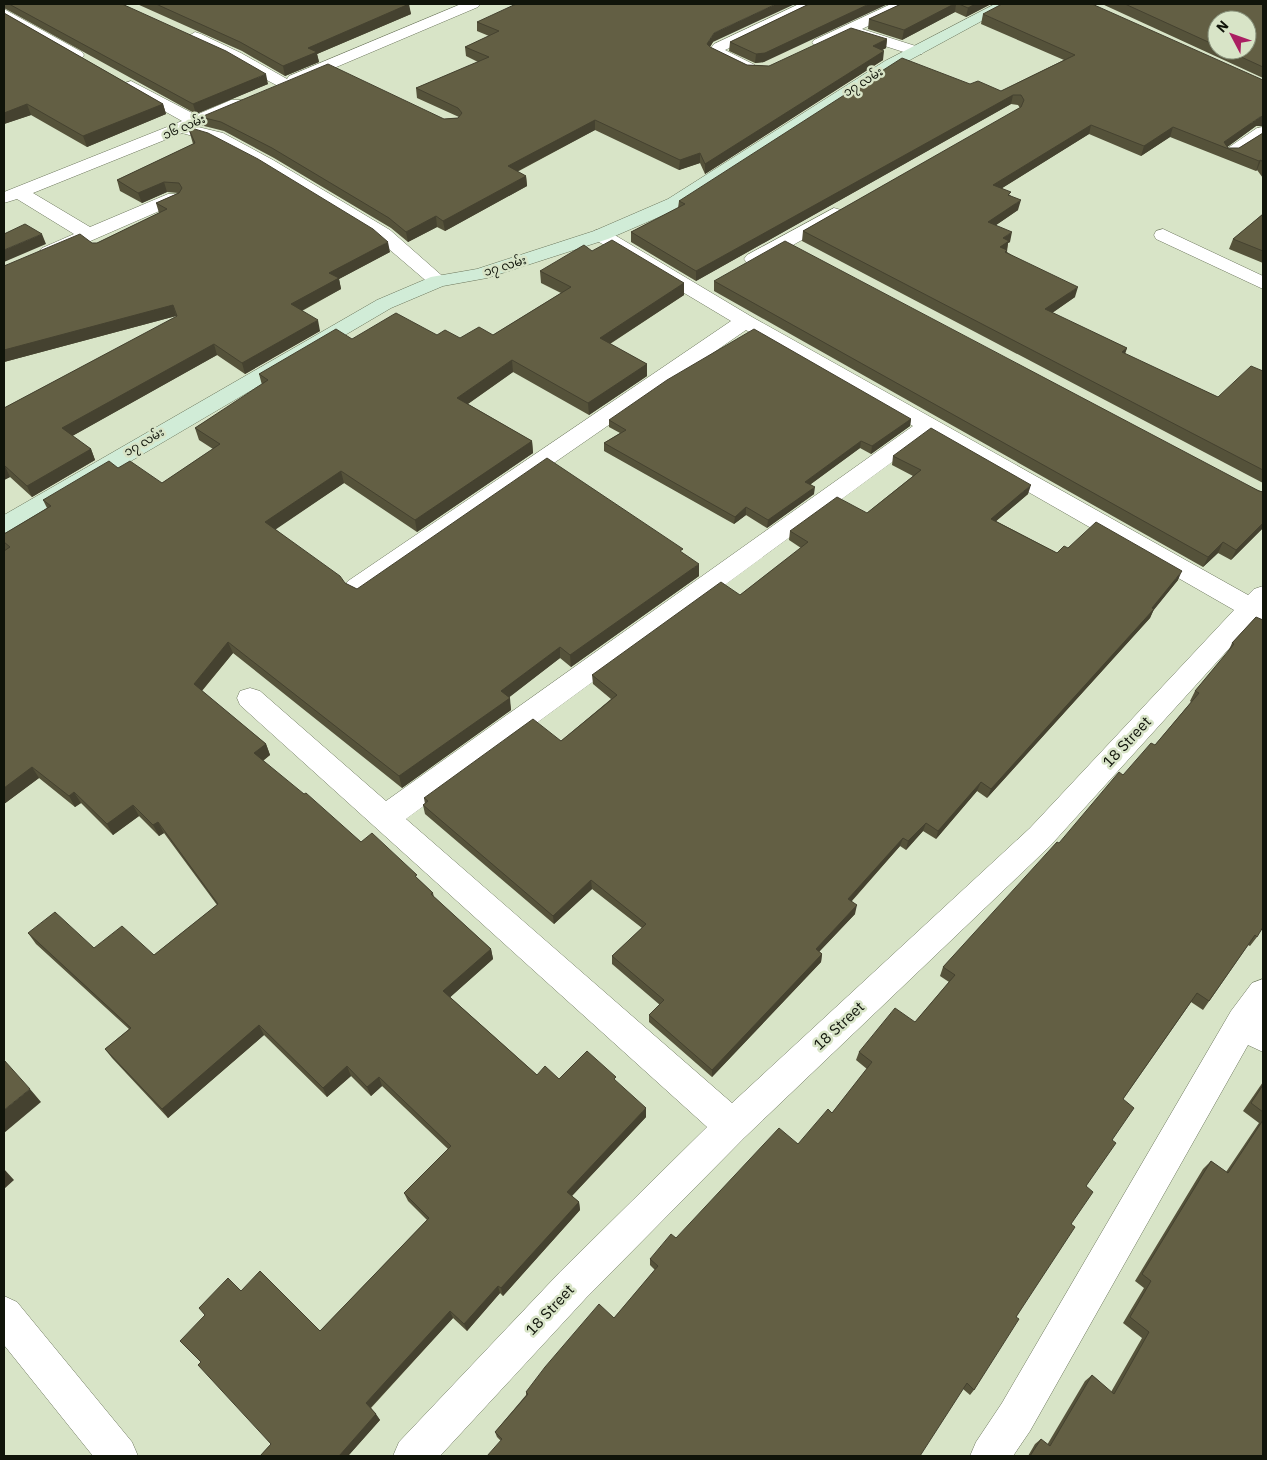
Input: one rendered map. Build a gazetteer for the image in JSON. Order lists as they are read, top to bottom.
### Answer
{
  "streets": {
    "street": ["၁၇ လမ်း", "၁၆ လမ်း", "18 Street"]
  },
  "north": "top left"
}
